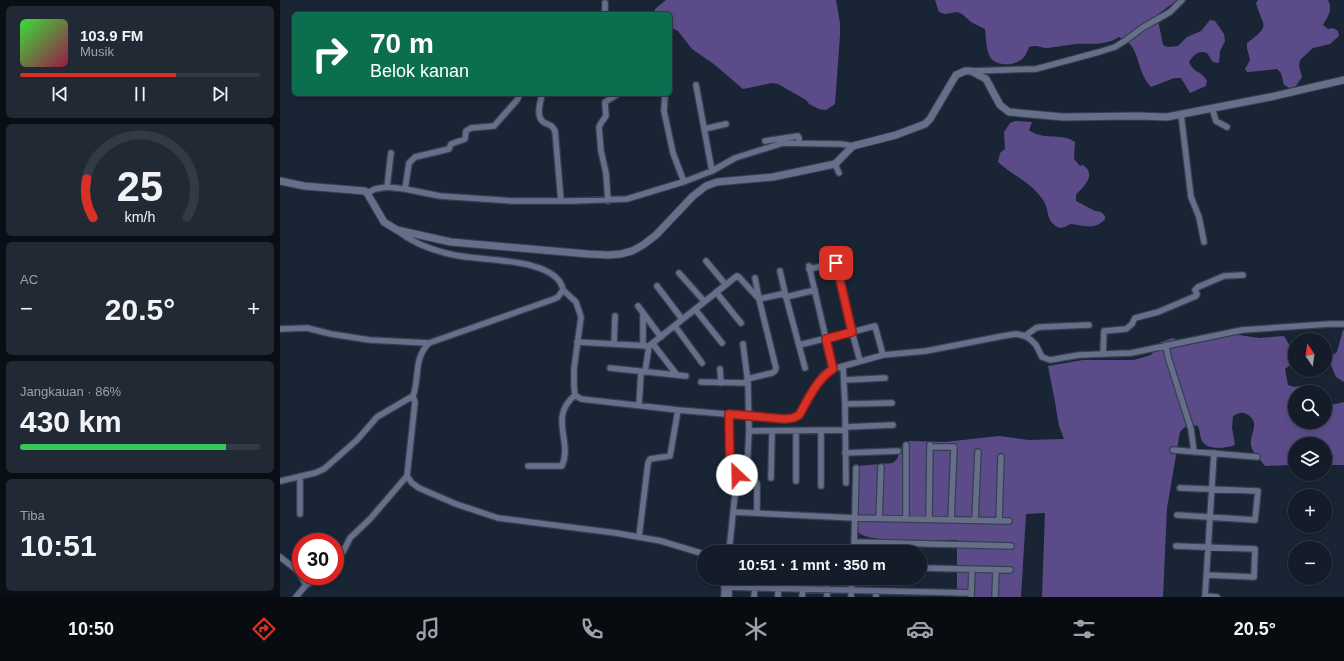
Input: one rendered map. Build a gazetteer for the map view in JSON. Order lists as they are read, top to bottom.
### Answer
{
  "north": "top",
  "page": {
    "turn": ["70 m", "Belok kanan"],
    "song": ["103.9 FM", "Musik"],
    "tile": [
      "AC",
      ["Jangkauan · 86%", "430 km"],
      ["Tiba", "10:51"]
    ],
    "heat": ["−", "20.5°", "+"],
    "map_buttons": ["+", "−"],
    "limit": "30",
    "trip": "10:51 · 1 mnt · 350 m",
    "tabs": ["10:50", "20.5°"],
    "gauge": ["25", "km/h"]
  }
}
